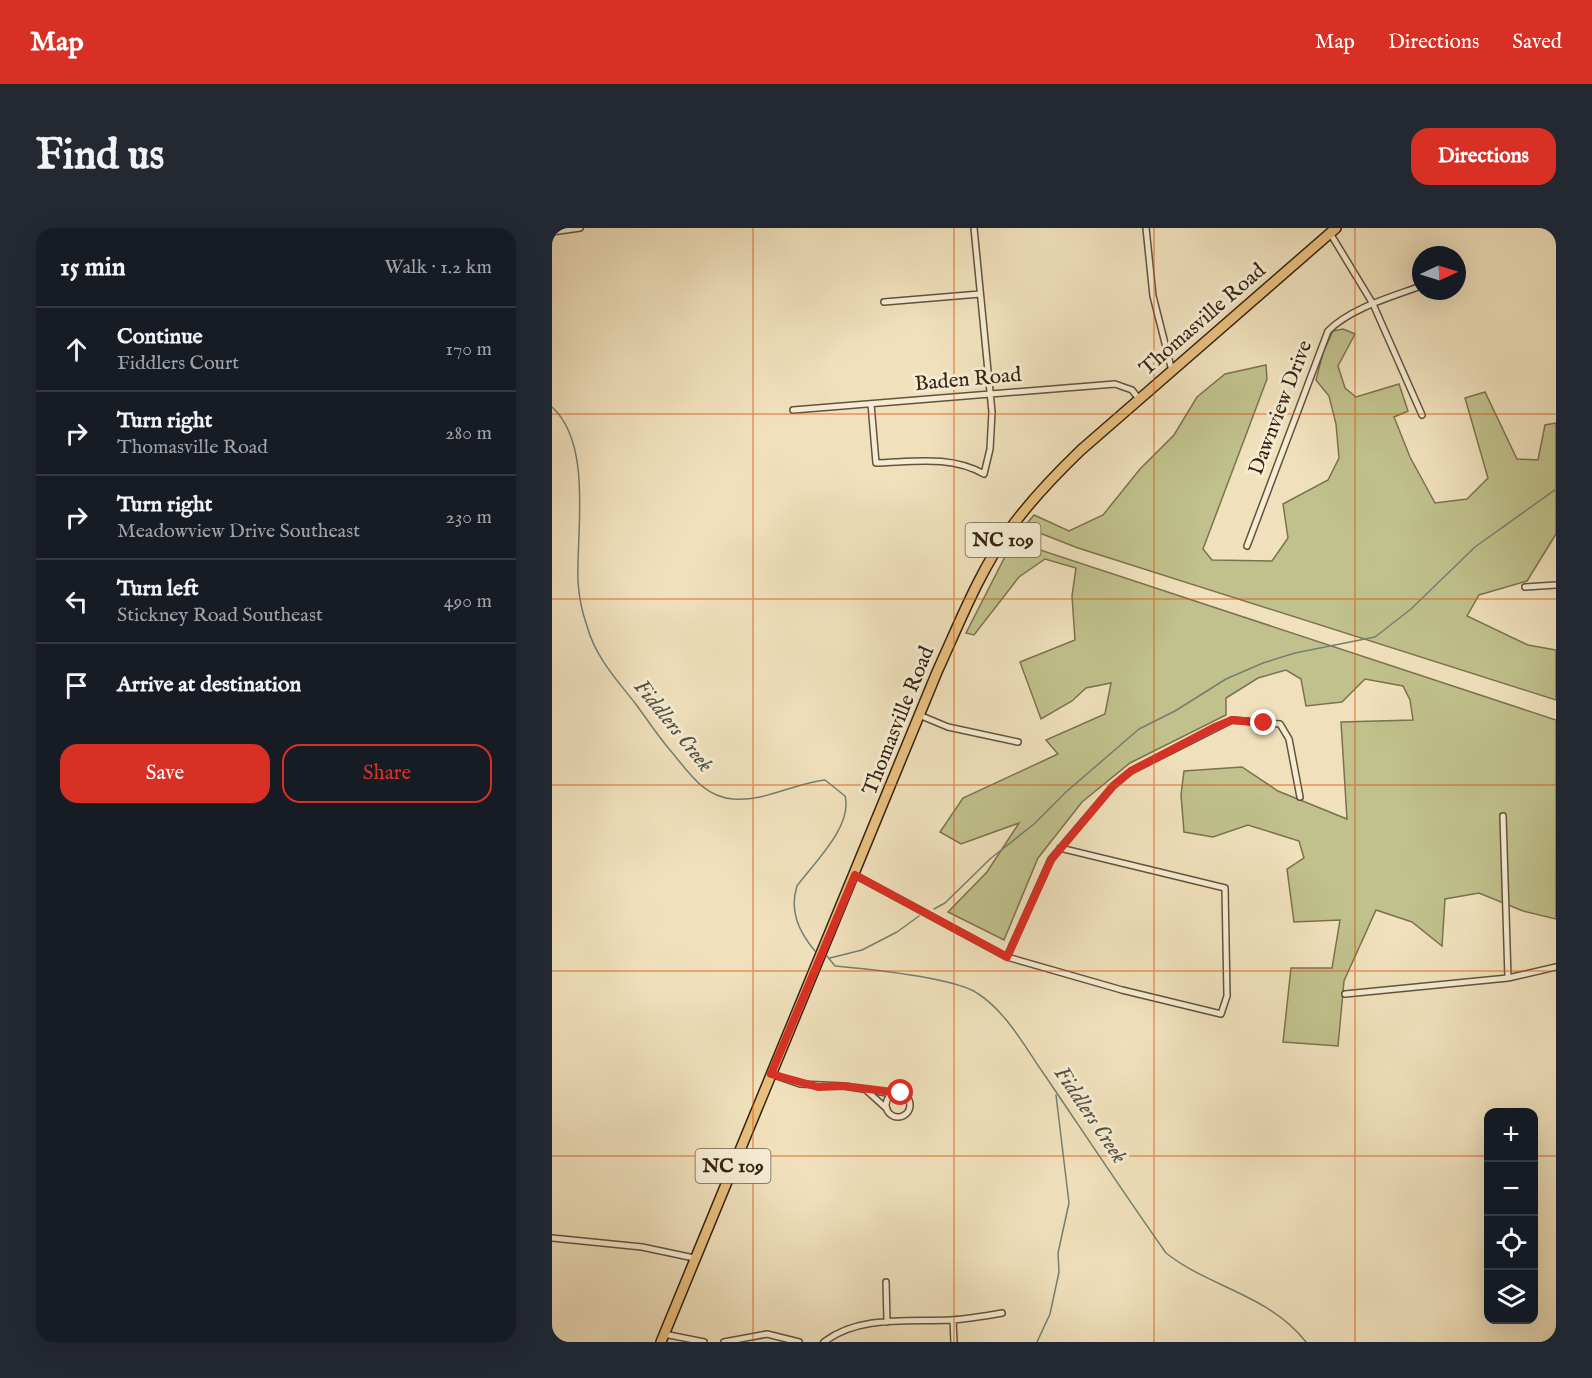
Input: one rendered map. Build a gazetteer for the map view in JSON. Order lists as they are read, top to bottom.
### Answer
{
  "streets": {
    "main road": ["Thomasville Road", "NC 109"],
    "street": ["Baden Road", "Dawnview Drive"]
  },
  "crossings": [
    ["Thomasville Road", "Baden Road"]
  ],
  "water": ["Fiddlers Creek"],
  "north": "right",
  "page": {
    "header": "Map",
    "nav": ["Map", "Directions", "Saved"],
    "buttons": [
      "Directions",
      ["Save", "Share"]
    ],
    "title": "Find us",
    "heading": ["15 min", "Walk · 1.2 km"],
    "list": [
      ["Continue", "Fiddlers Court", "170 m"],
      ["Turn right", "Thomasville Road", "280 m"],
      ["Turn right", "Meadowview Drive Southeast", "230 m"],
      ["Turn left", "Stickney Road Southeast", "490 m"],
      "Arrive at destination"
    ],
    "map_buttons": ["+", "−"]
  }
}
